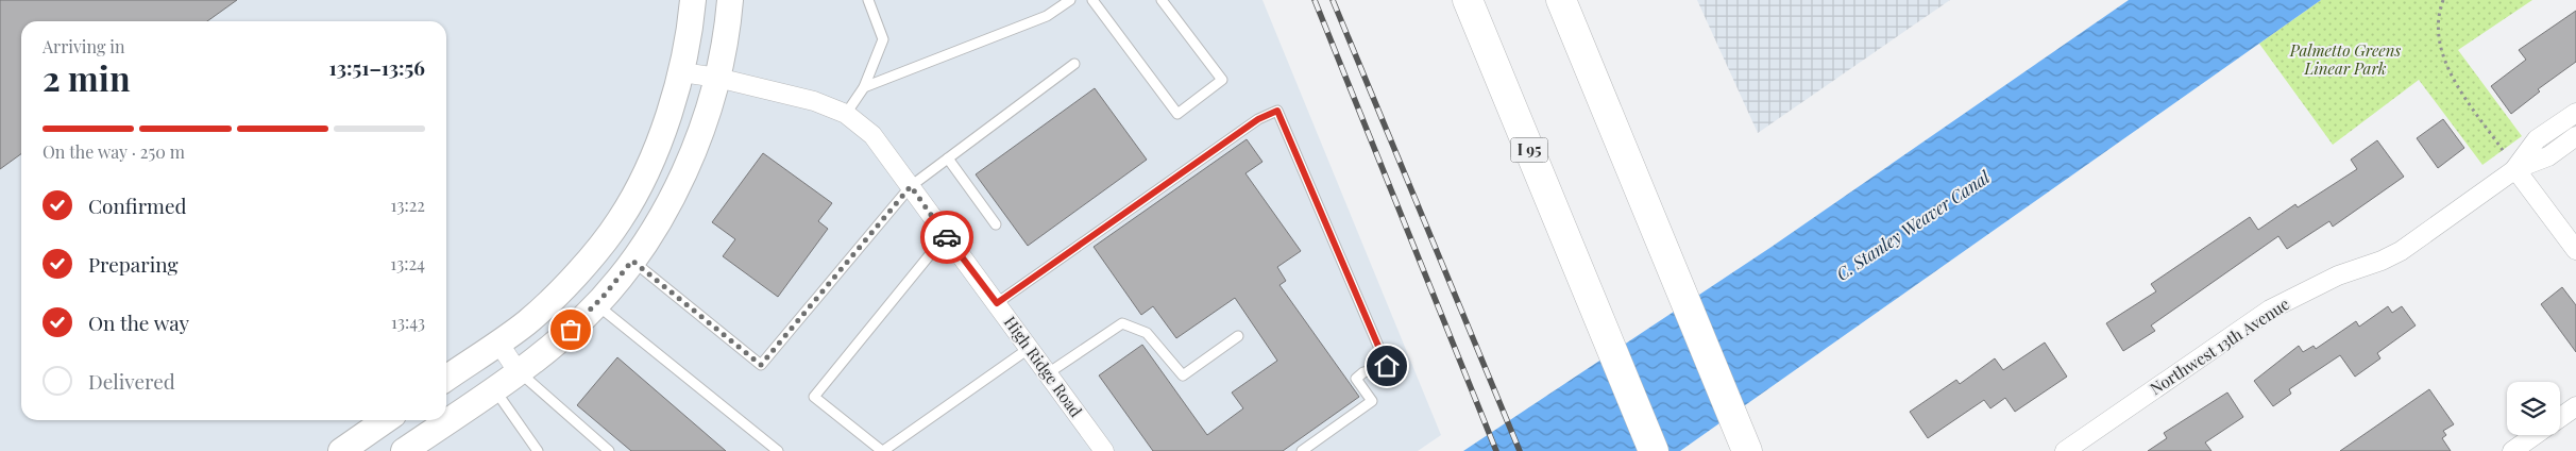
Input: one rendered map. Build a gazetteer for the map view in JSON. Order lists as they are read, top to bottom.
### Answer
{
  "streets": {
    "highway": ["I 95"],
    "street": ["Northwest 13th Avenue", "High Ridge Road"]
  },
  "water": ["C. Stanley Weaver Canal"],
  "parks": ["Palmetto Greens Linear Park"],
  "page": {
    "heading": ["2 min", "Arriving in", "13:51–13:56"],
    "bar": "On the way · 250 m",
    "list": [
      ["Confirmed", "13:22"],
      ["Preparing", "13:24"],
      ["On the way", "13:43"],
      "Delivered"
    ]
  }
}
